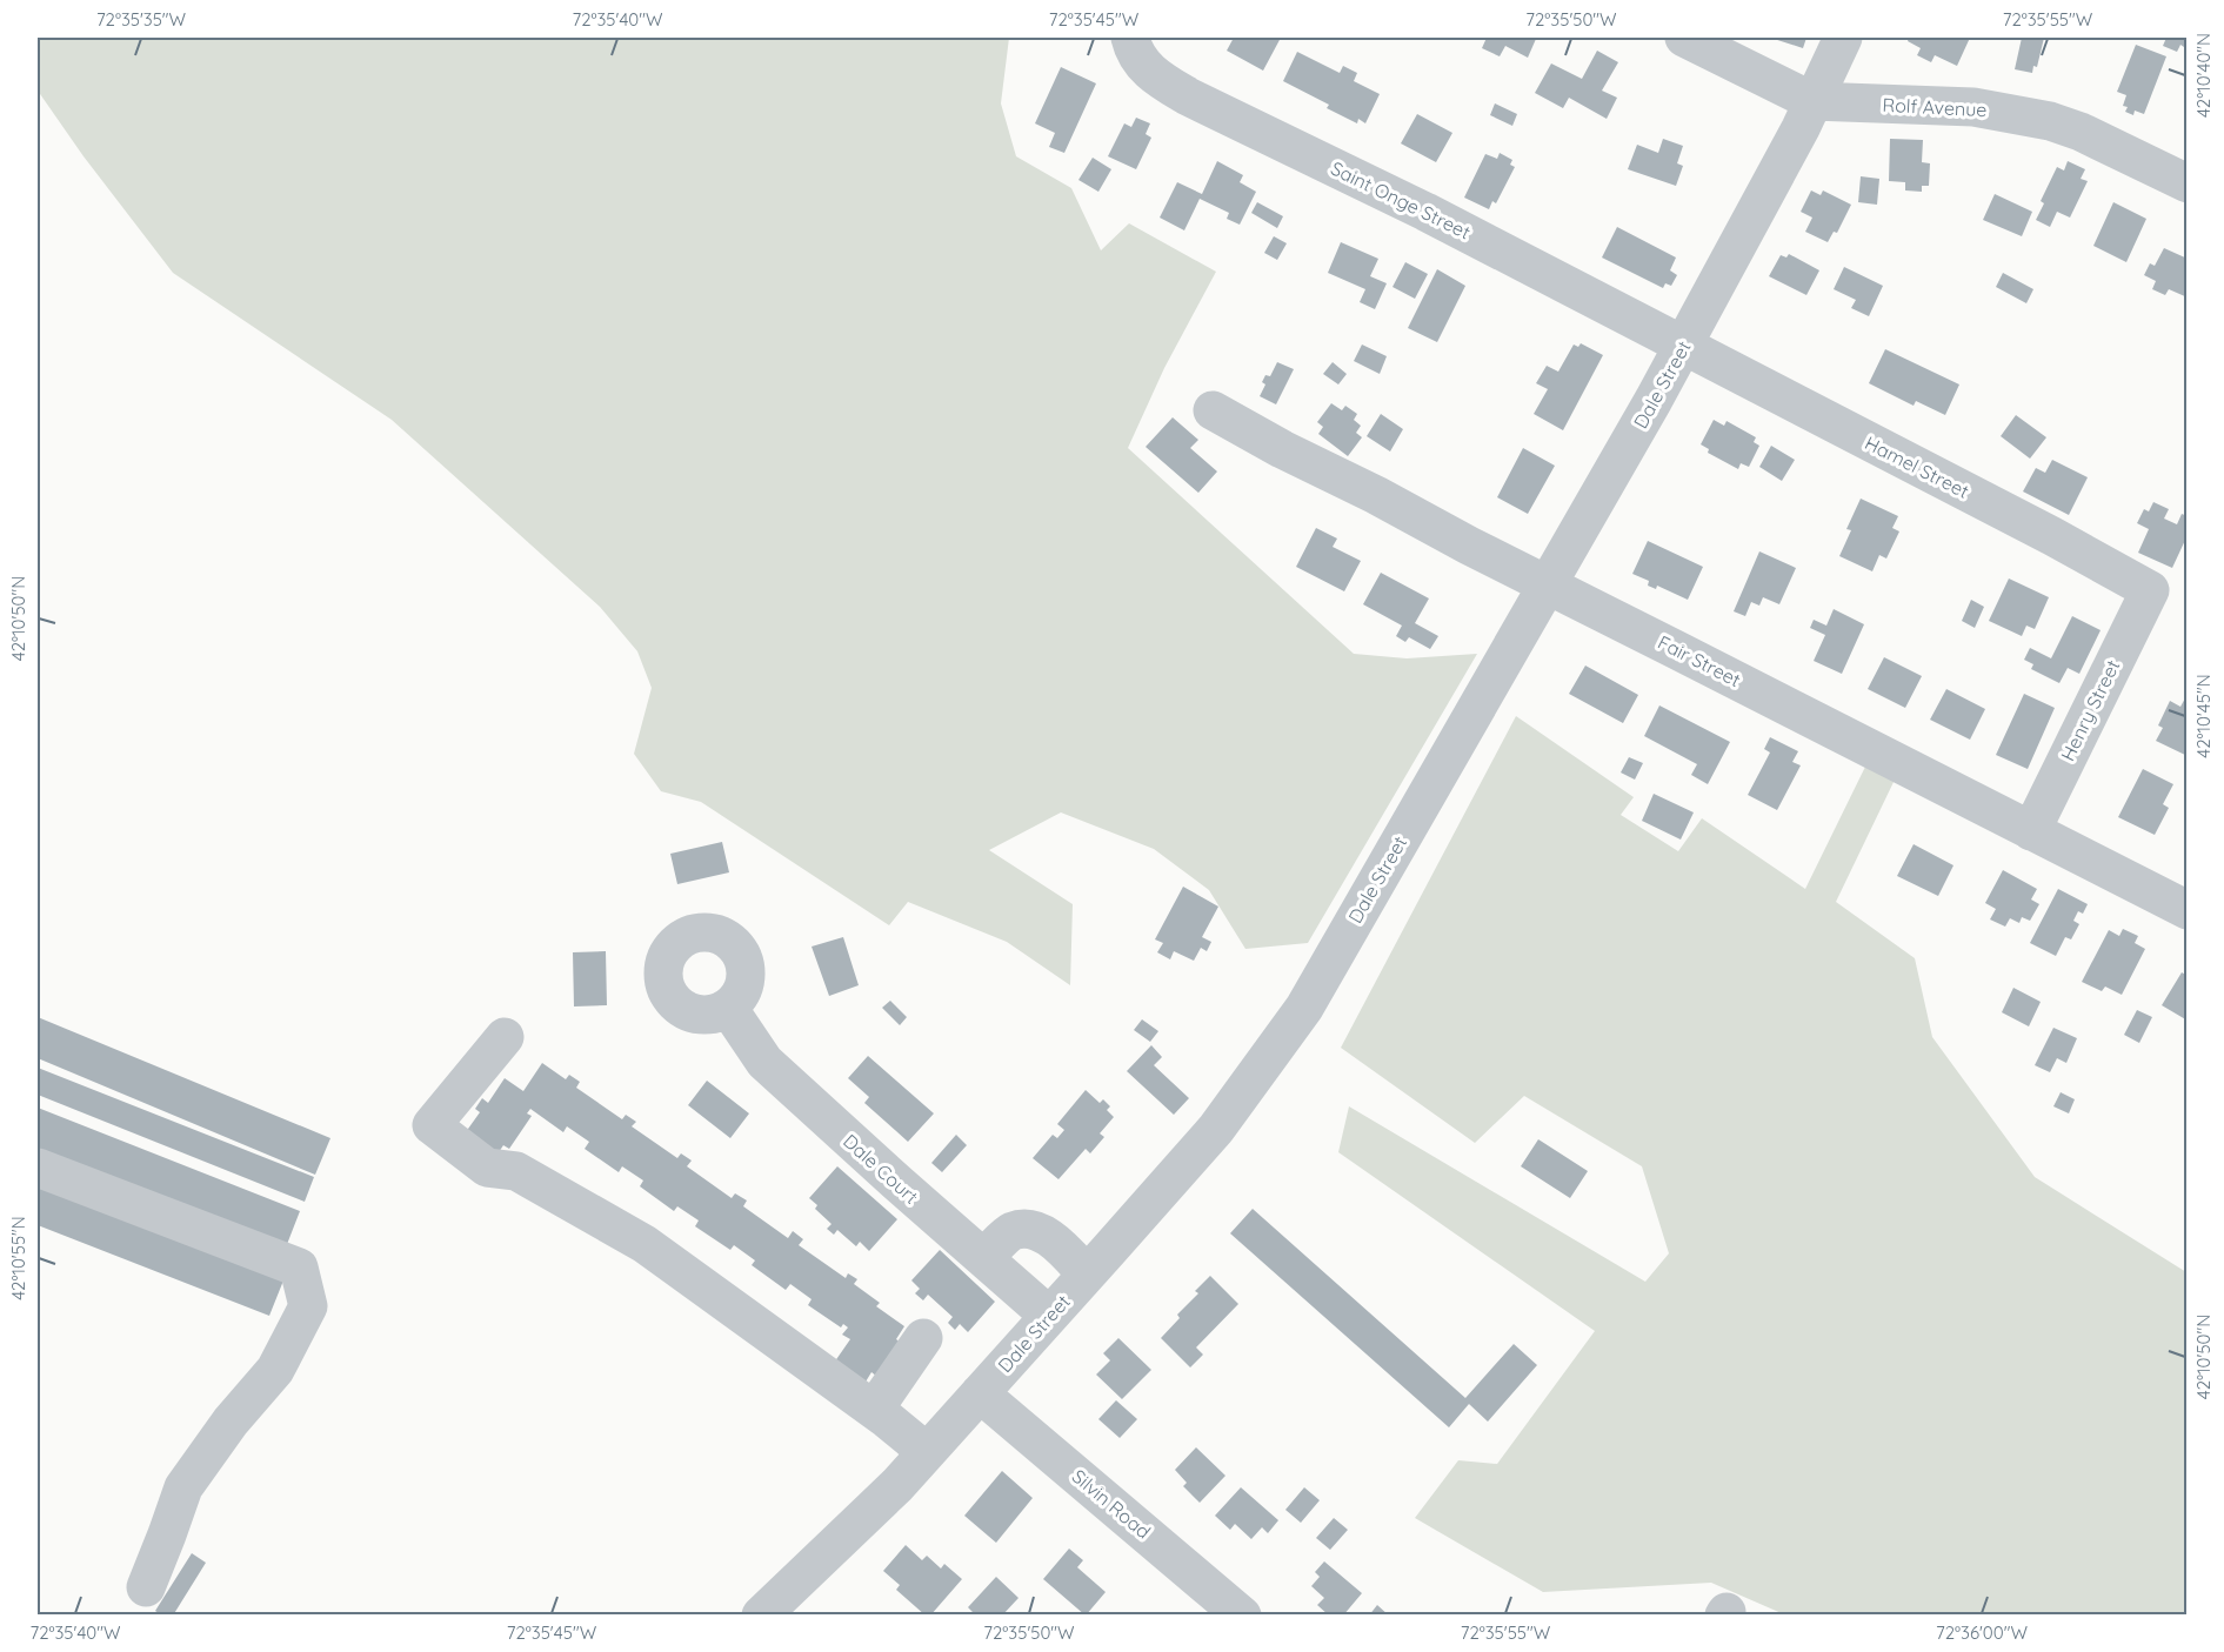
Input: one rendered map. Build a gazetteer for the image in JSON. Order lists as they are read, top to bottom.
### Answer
{
  "streets": {
    "street": [
      "Rolf Avenue",
      "Saint Onge Street",
      "Dale Street",
      "Hamel Street",
      "Fair Street",
      "Henry Street",
      "Dale Court",
      "Silvin Road"
    ]
  },
  "crossings": [
    ["Rolf Avenue", "Dale Street"],
    ["Saint Onge Street", "Dale Street"],
    ["Saint Onge Street", "Hamel Street"],
    ["Dale Street", "Hamel Street"],
    ["Dale Street", "Fair Street"],
    ["Dale Street", "Dale Court"],
    ["Dale Street", "Silvin Road"],
    ["Hamel Street", "Henry Street"],
    ["Fair Street", "Henry Street"]
  ],
  "coordinates": [
    "72°35'35\"W",
    "72°35'40\"W",
    "72°35'45\"W",
    "72°35'50\"W",
    "72°35'55\"W",
    "42°10'40\"N",
    "42°10'50\"N",
    "42°10'45\"N",
    "42°10'55\"N",
    "72°36'00\"W"
  ]
}
